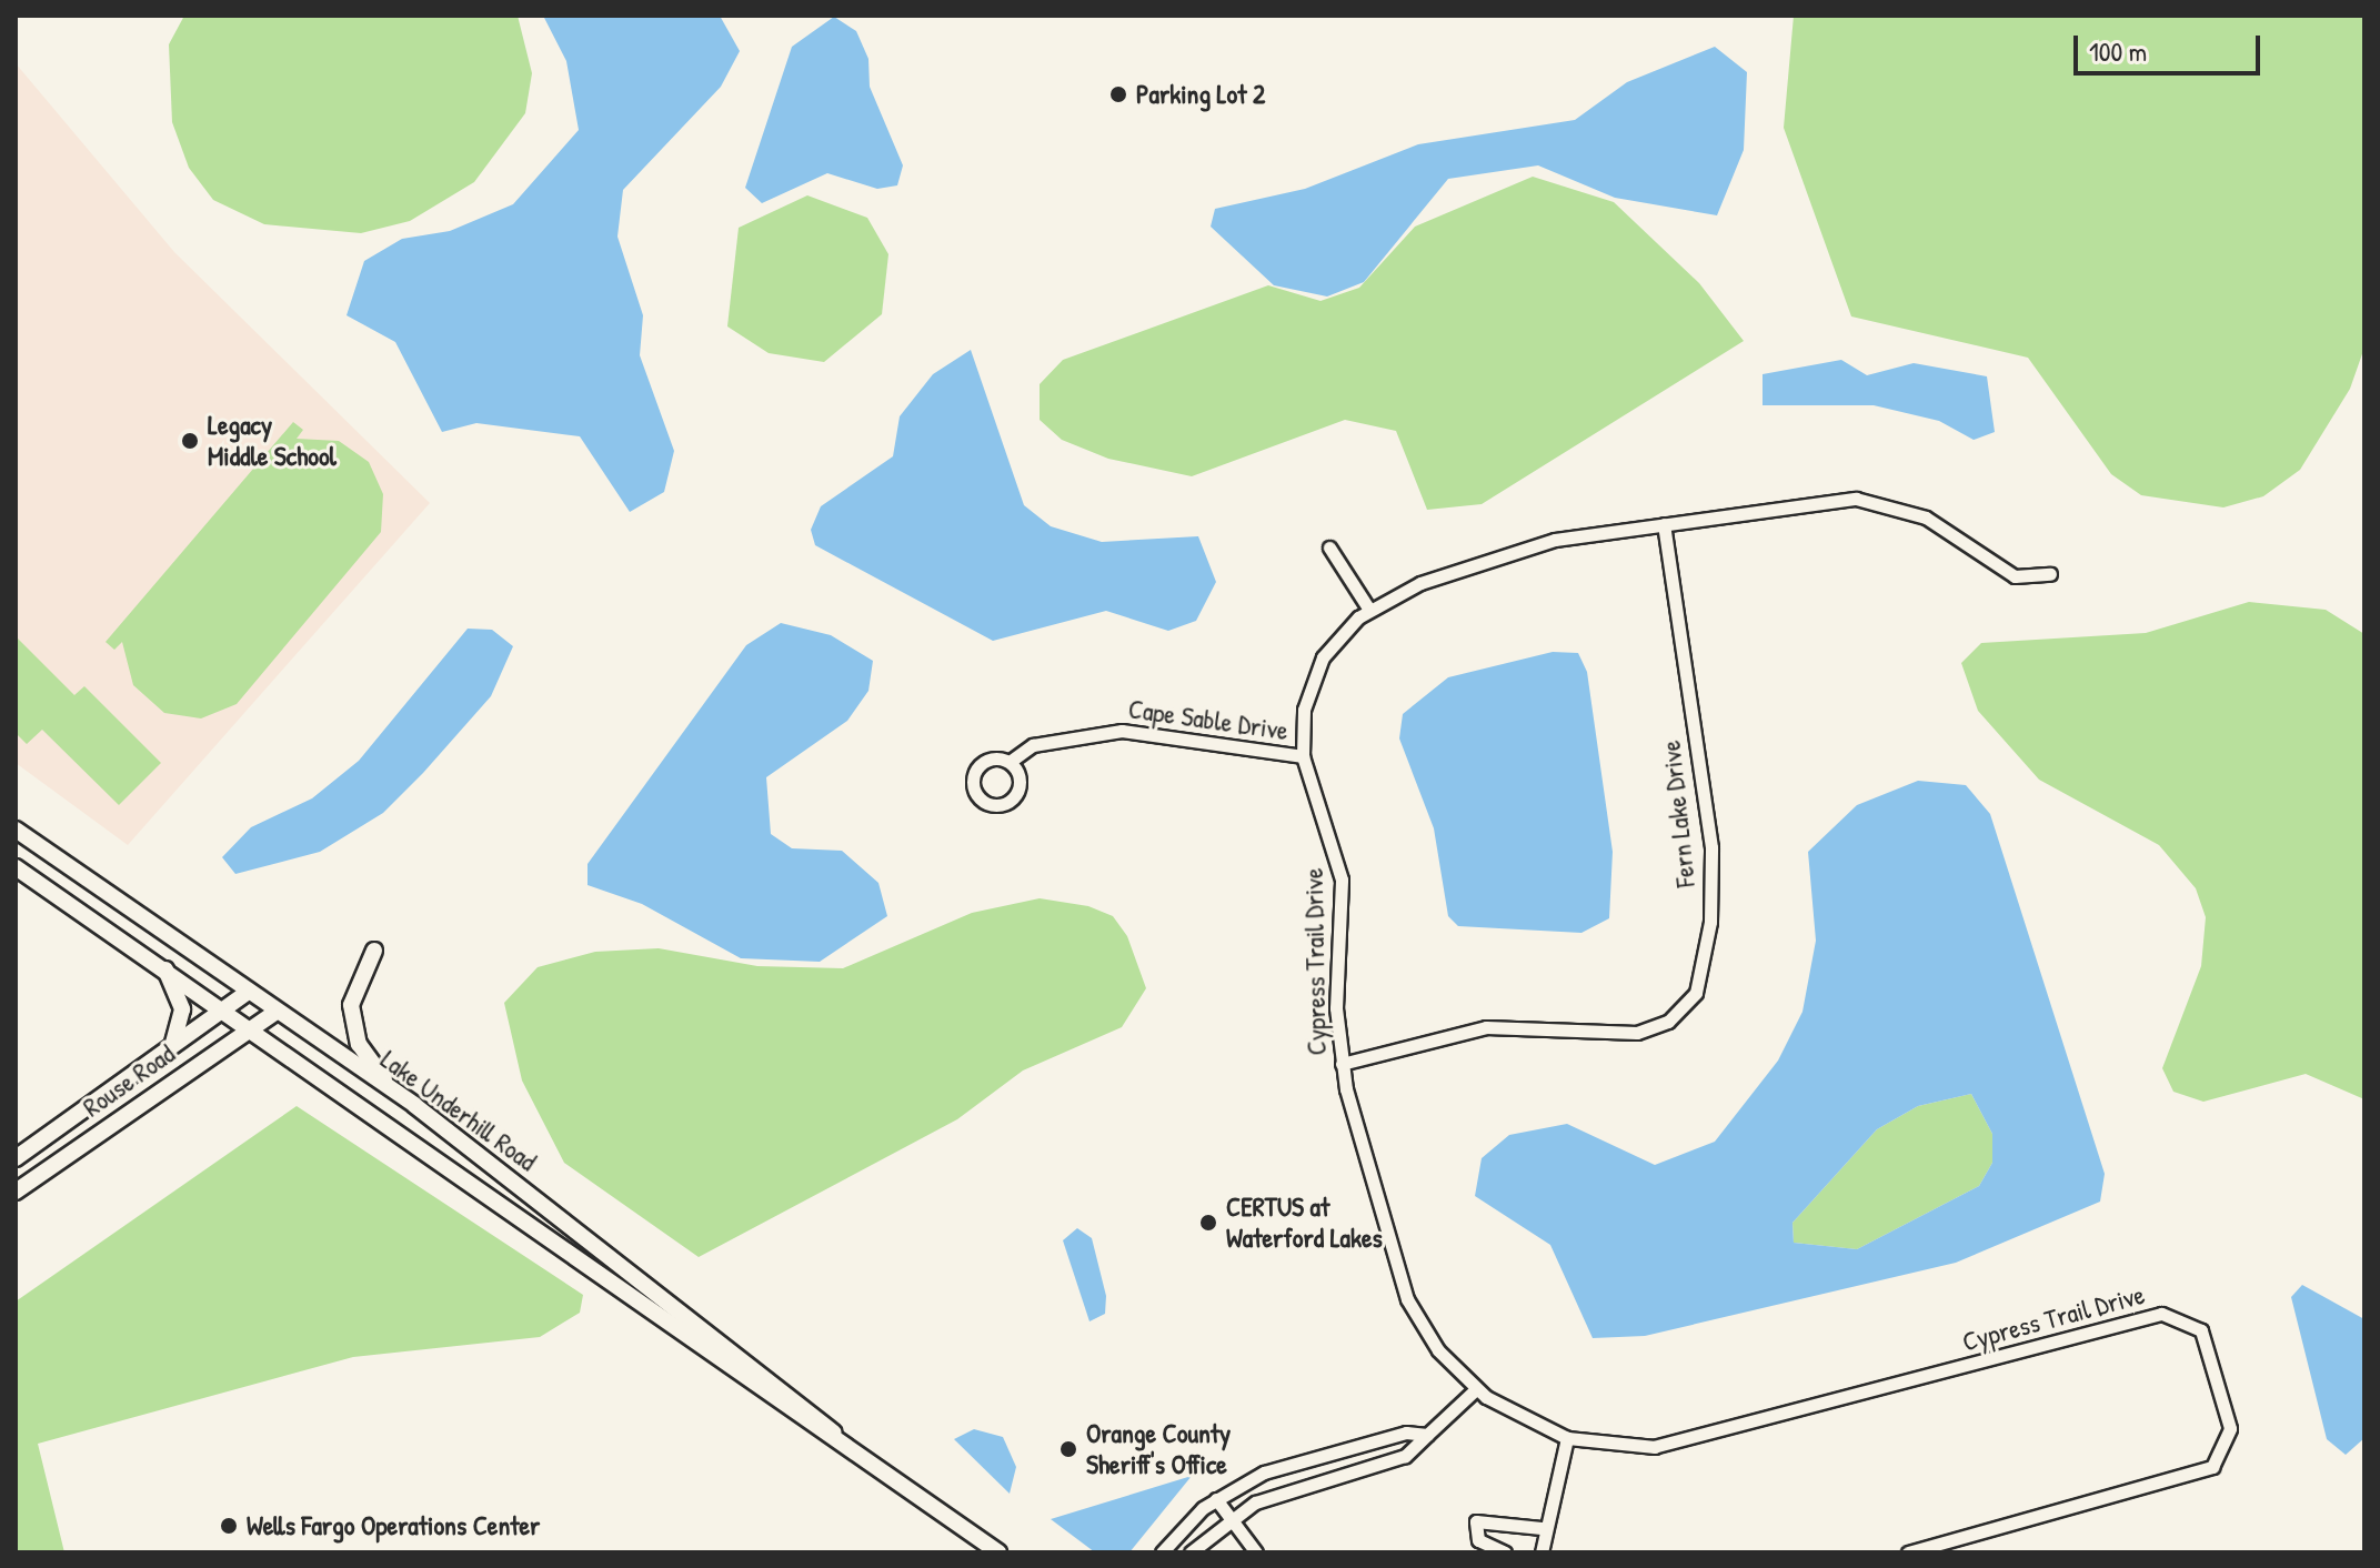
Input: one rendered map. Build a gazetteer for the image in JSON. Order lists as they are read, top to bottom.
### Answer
{
  "streets": {
    "street": [
      "Cape Sable Drive",
      "Fern Lake Drive",
      "Cypress Trail Drive",
      "Rouse Road",
      "Lake Underhill Road"
    ]
  },
  "crossings": [
    ["Cape Sable Drive", "Cypress Trail Drive"],
    ["Fern Lake Drive", "Cypress Trail Drive"],
    ["Rouse Road", "Lake Underhill Road"]
  ],
  "places": [
    "Parking Lot 2",
    "Legacy Middle School",
    "CERTUS at Waterford Lakes",
    "Orange County Sheriff's Office",
    "Wells Fargo Operations Center"
  ],
  "scale_bar": "100 m"
}
